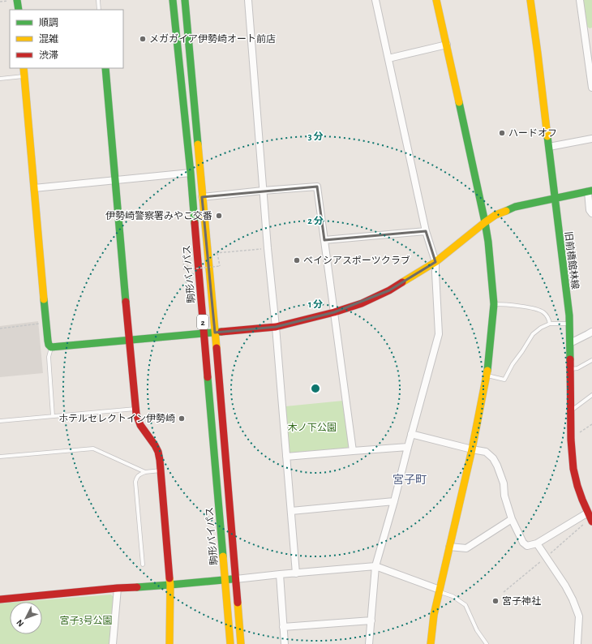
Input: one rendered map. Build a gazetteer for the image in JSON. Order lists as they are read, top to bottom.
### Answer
{
  "streets": {
    "street": ["旧前橋館林線", "駒形バイパス", "2"]
  },
  "districts": ["宮子町"],
  "parks": ["木ノ下公園", "宮子3号公園"],
  "places": [
    "メガガイア伊勢崎オート前店",
    "ハードオフ",
    "伊勢崎警察署みやこ交番",
    "ベイシアスポーツクラブ",
    "ホテルセレクトイン伊勢崎",
    "宮子神社"
  ],
  "legend": ["順調", "混雑", "渋滞"],
  "north": "bottom left",
  "rings": ["3 分", "2 分", "1 分"]
}
